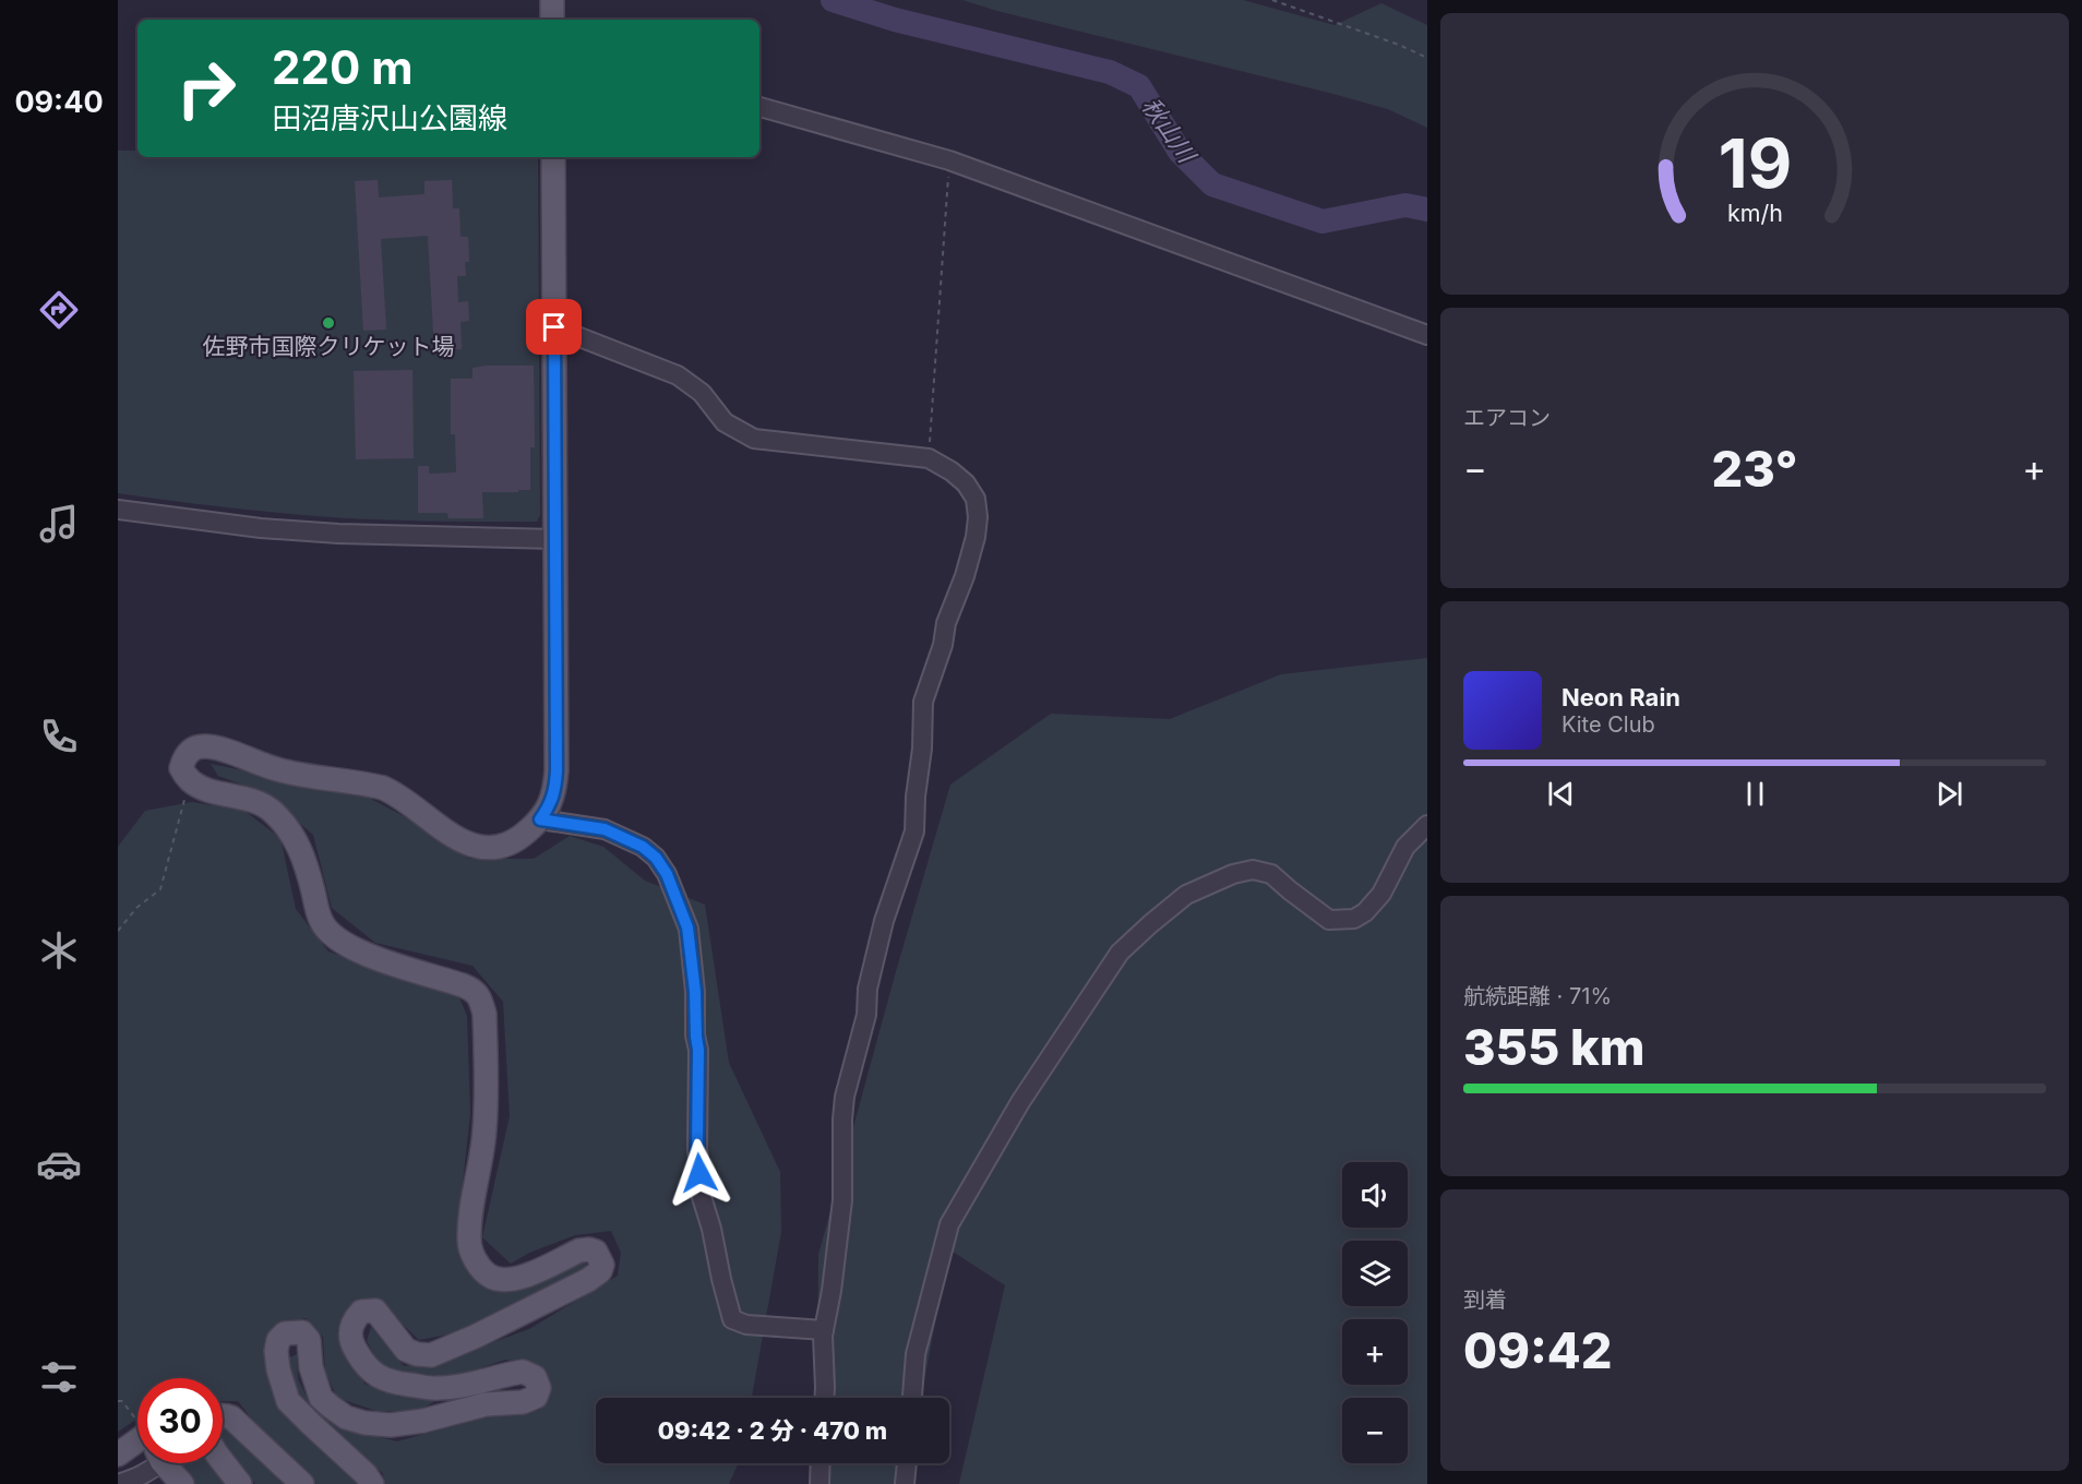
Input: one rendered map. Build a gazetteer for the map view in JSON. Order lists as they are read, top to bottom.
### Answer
{
  "water": ["秋山川"],
  "places": ["佐野市国際クリケット場"],
  "page": {
    "tabs": "09:40",
    "turn": ["220 m", "田沼唐沢山公園線"],
    "tile": [
      "エアコン",
      ["航続距離 · 71%", "355 km"],
      ["到着", "09:42"]
    ],
    "heat": ["−", "23°", "+"],
    "song": ["Neon Rain", "Kite Club"],
    "map_buttons": ["+", "−"],
    "limit": "30",
    "trip": "09:42 · 2 分 · 470 m",
    "gauge": ["19", "km/h"]
  }
}
